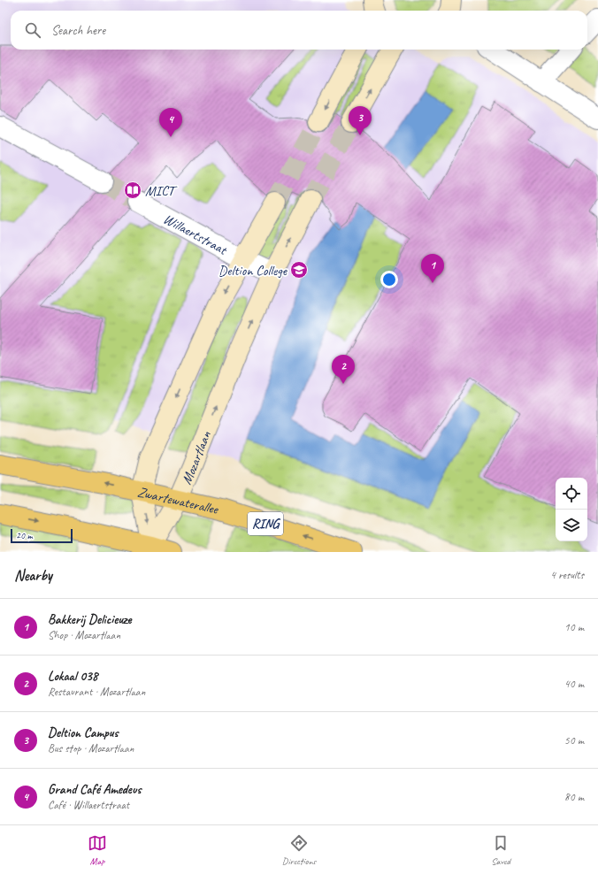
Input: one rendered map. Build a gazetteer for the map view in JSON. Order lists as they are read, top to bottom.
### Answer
{
  "streets": {
    "main road": ["Zwartewaterallee", "RING"],
    "street": ["Willaertstraat", "Mozartlaan"]
  },
  "crossings": [
    ["Willaertstraat", "Mozartlaan"],
    ["Mozartlaan", "Zwartewaterallee"]
  ],
  "places": {
    "library": ["MICT"],
    "school or university": ["Deltion College"]
  },
  "scale_bar": "20 m",
  "page": {
    "search": "Search here",
    "pins": [
      "3",
      "4",
      "1",
      "2"
    ],
    "scale": "20 m",
    "heading": ["Nearby", "4 results"],
    "list": [
      {
        "mark": "1",
        "name": "Bakkerij Delicieuze",
        "note": "Shop · Mozartlaan",
        "value": "10 m"
      },
      {
        "mark": "2",
        "name": "Lokaal 038",
        "note": "Restaurant · Mozartlaan",
        "value": "40 m"
      },
      {
        "mark": "3",
        "name": "Deltion Campus",
        "note": "Bus stop · Mozartlaan",
        "value": "50 m"
      },
      {
        "mark": "4",
        "name": "Grand Café Amedeus",
        "note": "Café · Willaertstraat",
        "value": "80 m"
      }
    ],
    "nav": ["Map", "Directions", "Saved"]
  }
}
